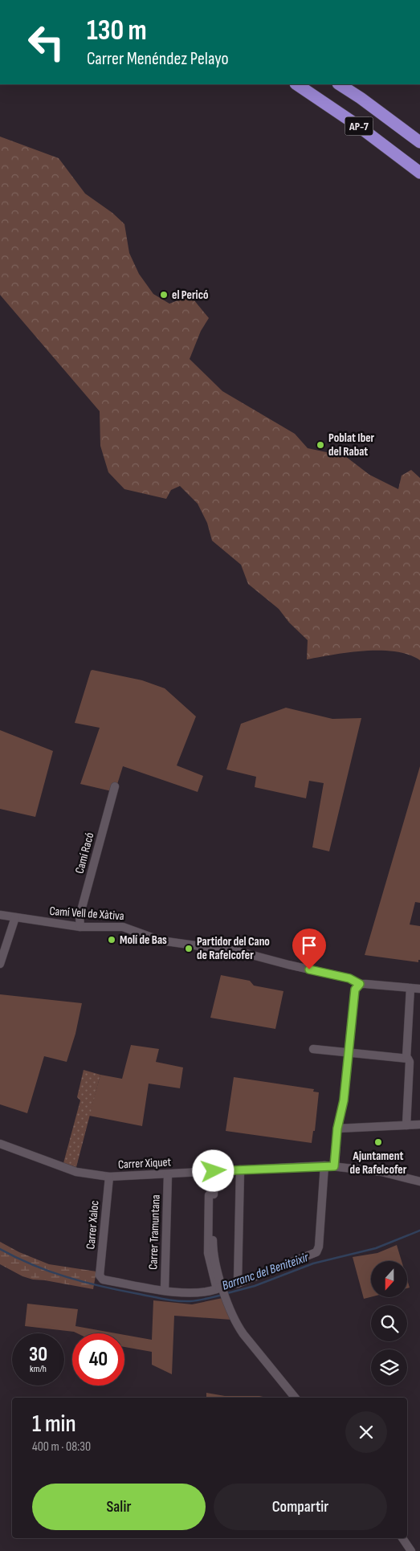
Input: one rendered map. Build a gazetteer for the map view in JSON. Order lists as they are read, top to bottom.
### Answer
{
  "streets": {
    "highway": ["AP-7"],
    "street": [
      "Camí Racó",
      "Camí Vell de Xàtiva",
      "Carrer Xiquet",
      "Carrer Xaloc",
      "Carrer Tramuntana"
    ]
  },
  "crossings": [
    ["Camí Racó", "Camí Vell de Xàtiva"],
    ["Carrer Xiquet", "Carrer Xaloc"],
    ["Carrer Xiquet", "Carrer Tramuntana"],
    ["Carrer Xaloc", "Carrer Tramuntana"]
  ],
  "water": ["Barranc del Beniteixir"],
  "places": [
    "el Pericó",
    "Poblat Iber del Rabat",
    "Molí de Bas",
    "Partidor del Cano de Rafelcofer",
    "Ajuntament de Rafelcofer"
  ],
  "north": "bottom",
  "page": {
    "turn": ["130 m", "Carrer Menéndez Pelayo"],
    "speed": "30 km/h",
    "limit": "40",
    "heading": ["1 min", "400 m · 08:30"],
    "buttons": ["Salir", "Compartir"]
  }
}
